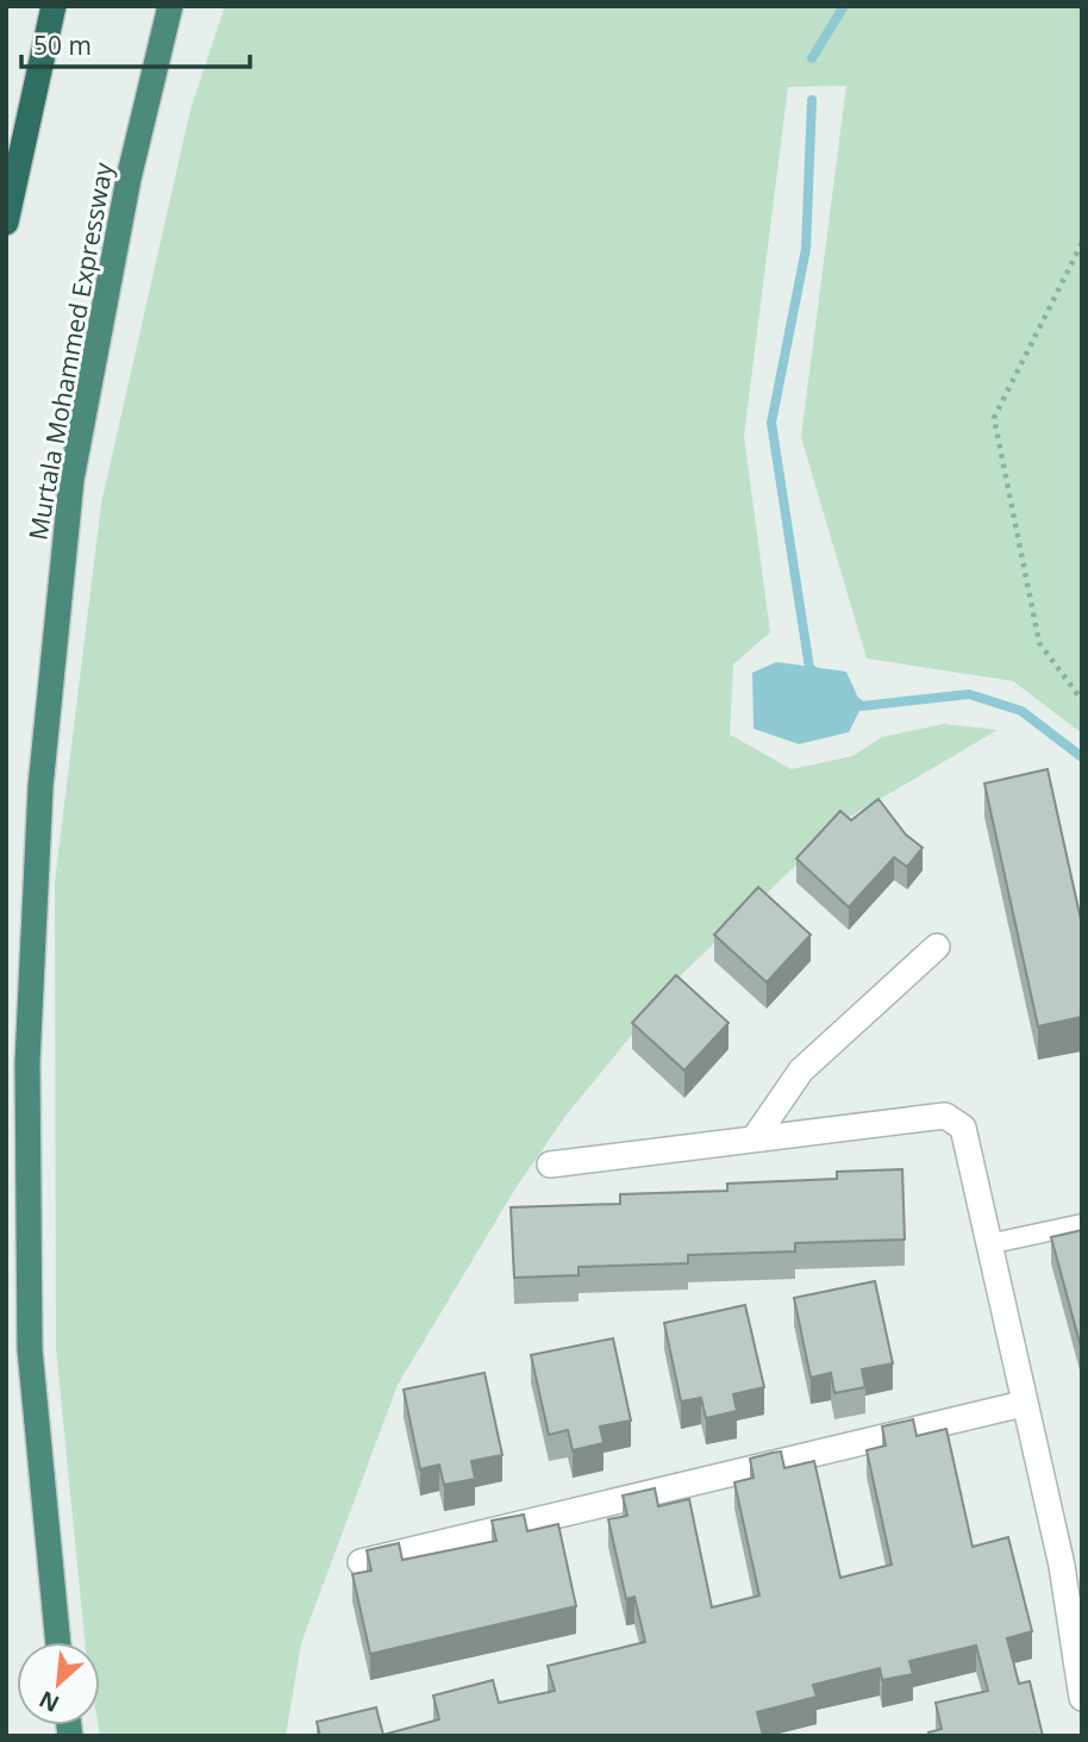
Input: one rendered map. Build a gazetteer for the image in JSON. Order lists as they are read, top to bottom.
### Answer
{
  "streets": {
    "highway": ["Murtala Mohammed Expressway"]
  },
  "scale_bar": "50 m",
  "north": "bottom left"
}
